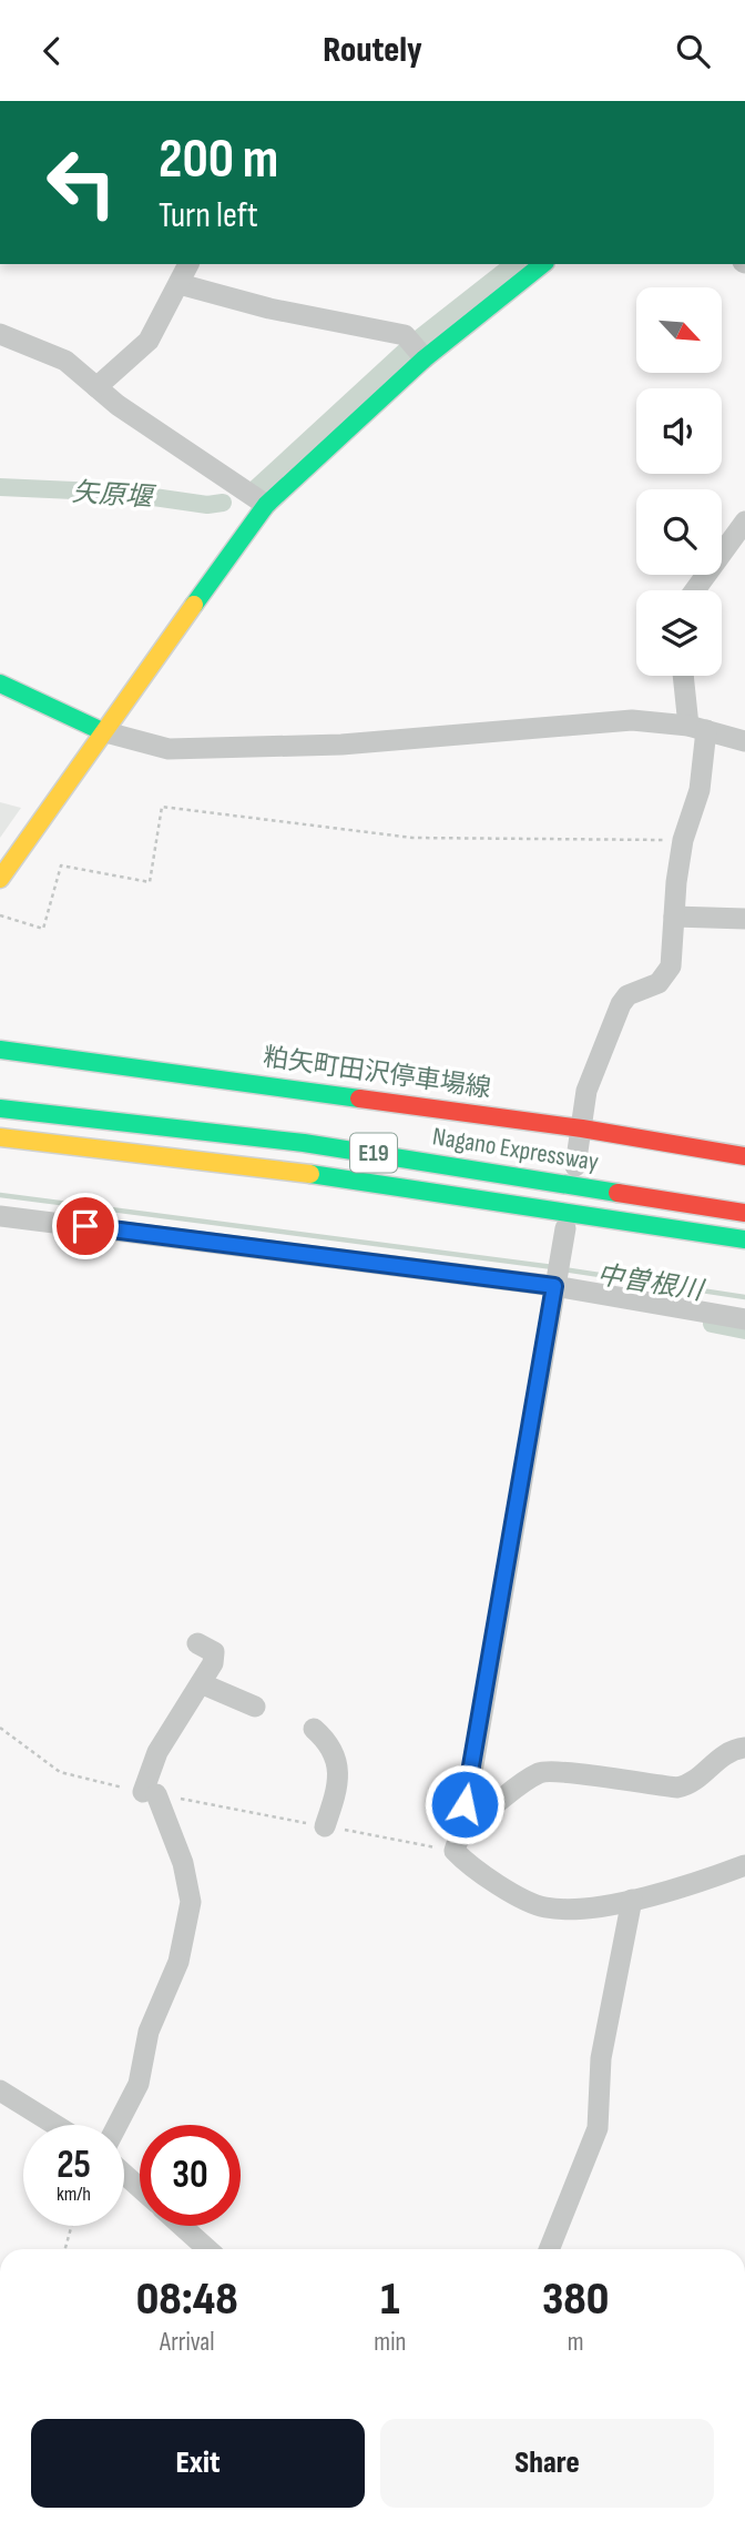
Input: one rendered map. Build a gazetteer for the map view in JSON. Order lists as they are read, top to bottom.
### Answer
{
  "streets": {
    "main road": ["粕矢町田沢停車場線", "Nagano Expressway", "E19"]
  },
  "water": ["矢原堰", "中曽根川"],
  "north": "bottom right",
  "page": {
    "header": "Routely",
    "turn": ["200 m", "Turn left"],
    "speed": "25 km/h",
    "limit": "30",
    "eta": [
      "08:48",
      "Arrival",
      "1",
      "min",
      "380",
      "m"
    ],
    "buttons": ["Exit", "Share"]
  }
}
